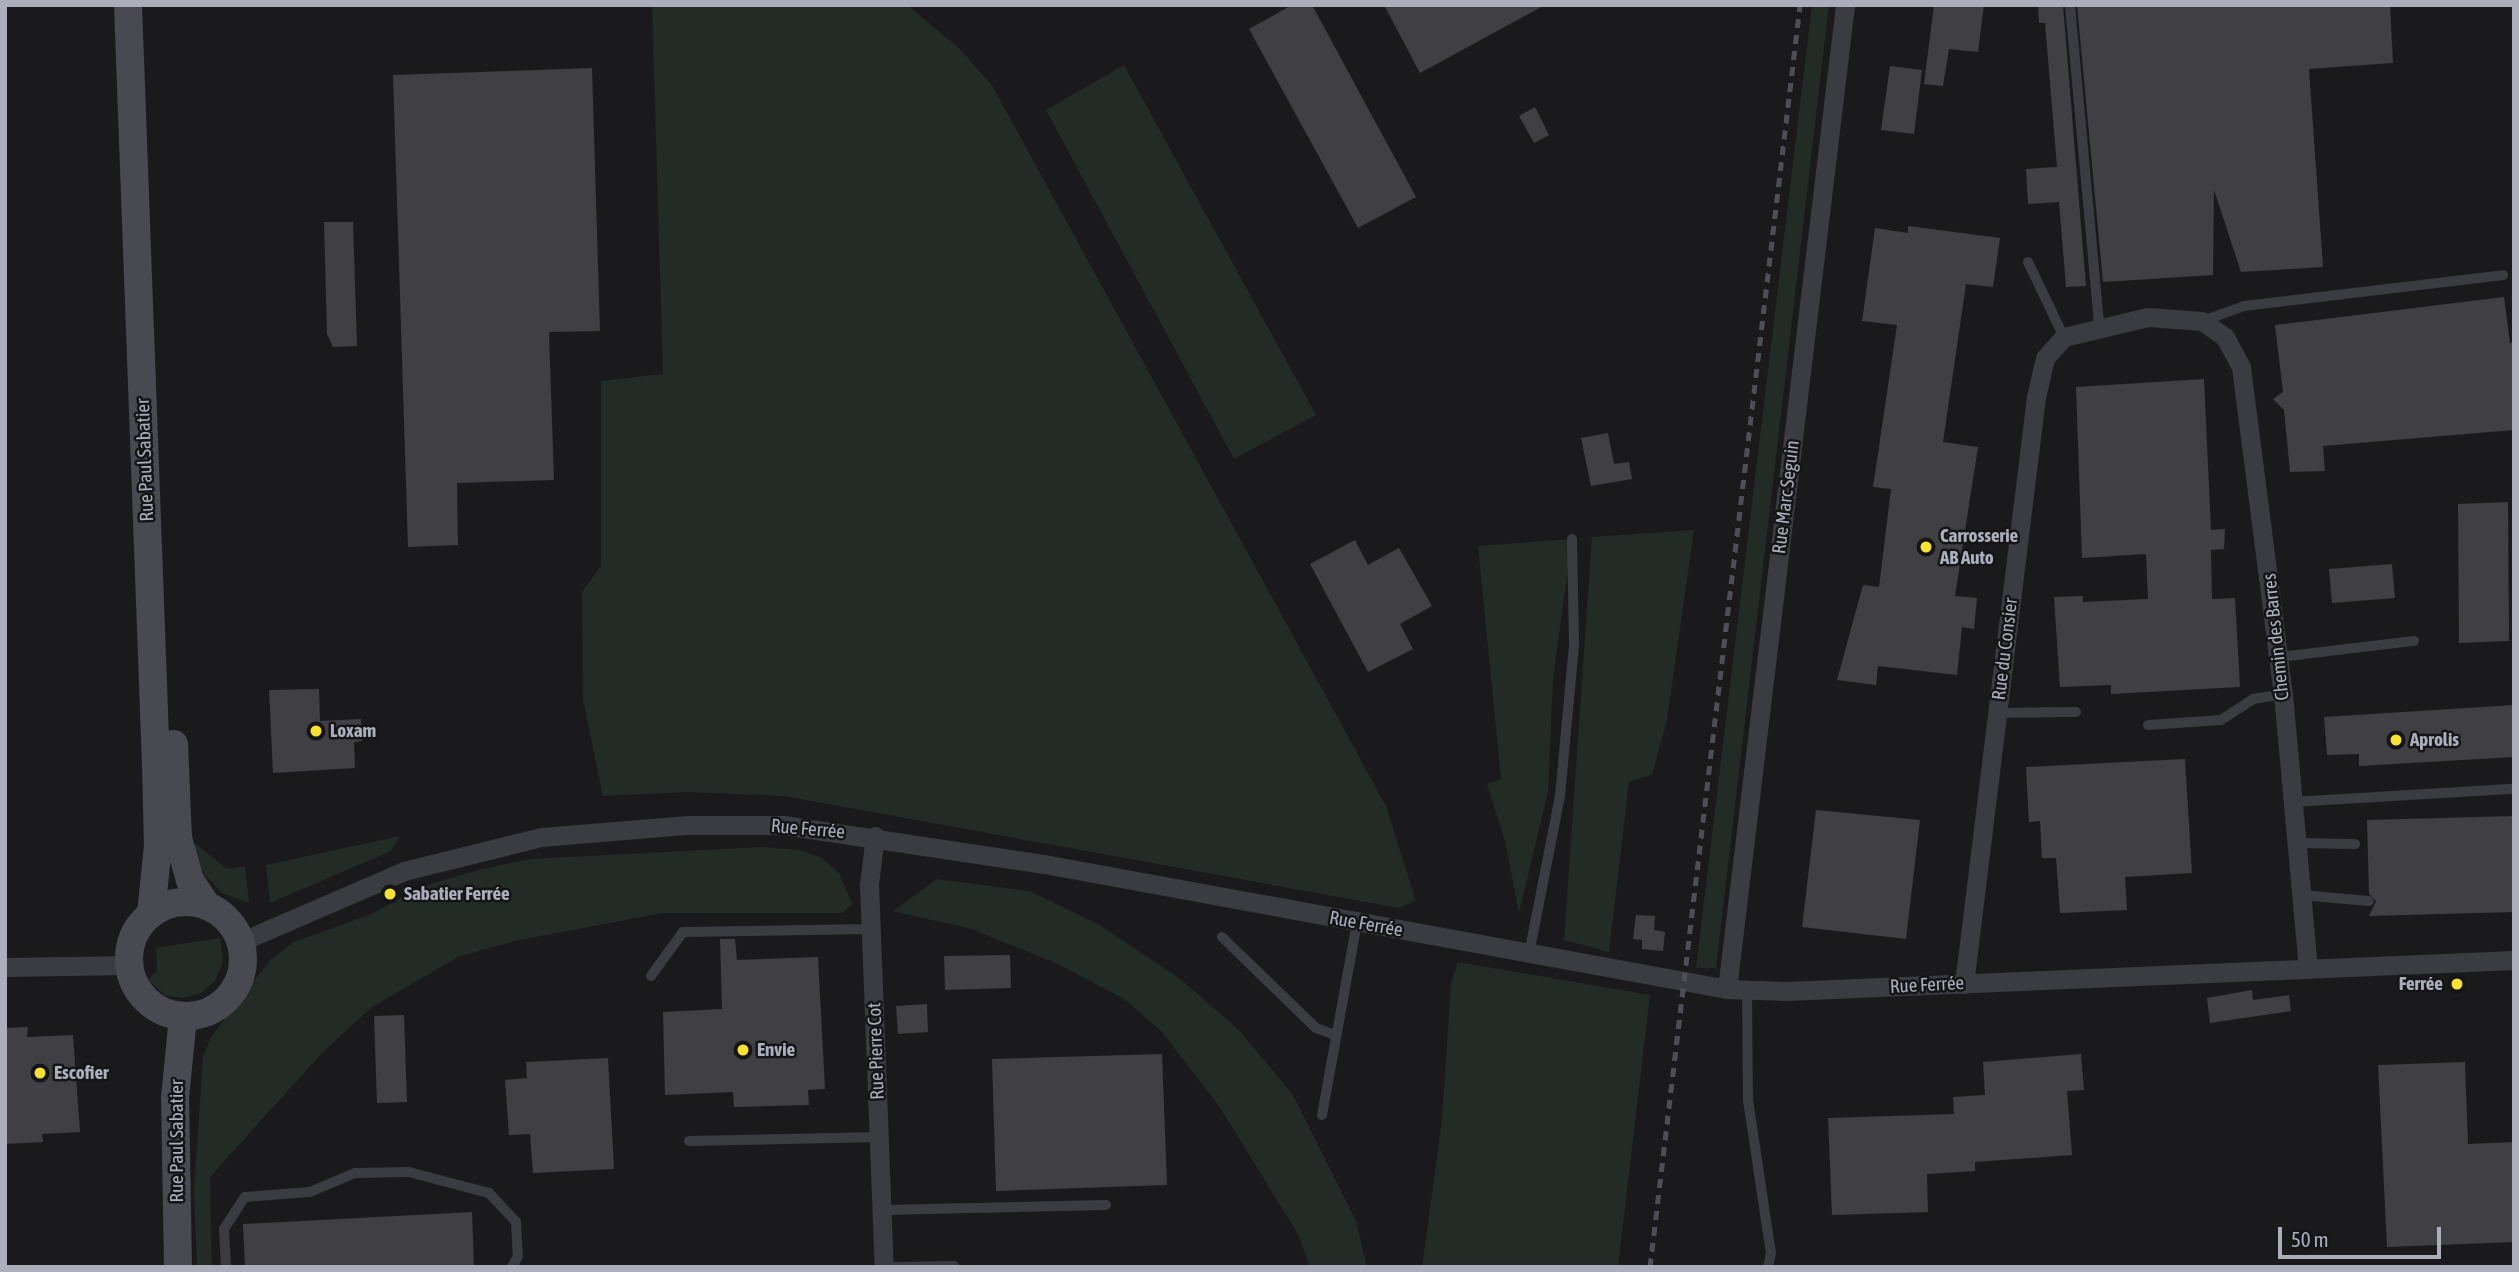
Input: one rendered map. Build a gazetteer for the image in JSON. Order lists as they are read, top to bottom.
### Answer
{
  "streets": {
    "main road": ["Rue Paul Sabatier"],
    "street": [
      "Rue Marc Seguin",
      "Chemin des Barres",
      "Rue du Consier",
      "Rue Ferrée",
      "Rue Pierre Cot"
    ]
  },
  "crossings": [
    ["Rue Paul Sabatier", "Rue Ferrée"],
    ["Rue Marc Seguin", "Rue Ferrée"],
    ["Chemin des Barres", "Rue Ferrée"],
    ["Rue du Consier", "Rue Ferrée"],
    ["Rue Ferrée", "Rue Pierre Cot"]
  ],
  "places": [
    "Carrosserie AB Auto",
    "Loxam",
    "Aprolis",
    "Sabatier Ferrée",
    "Ferrée",
    "Envie",
    "Escofier"
  ],
  "scale_bar": "50 m"
}
